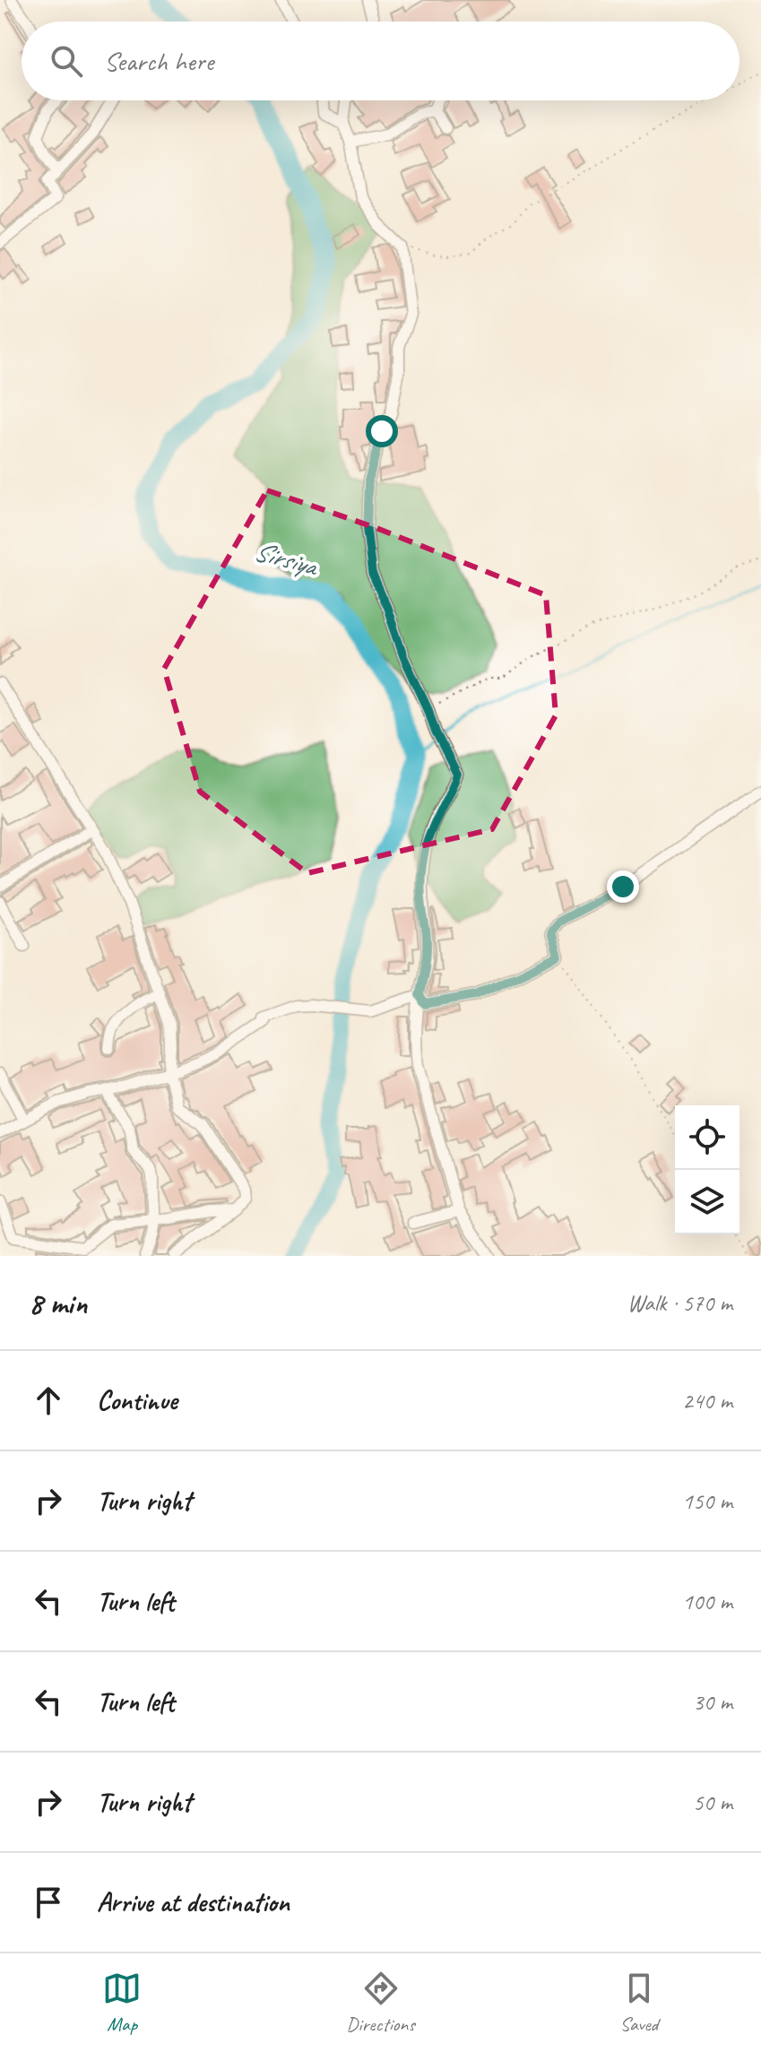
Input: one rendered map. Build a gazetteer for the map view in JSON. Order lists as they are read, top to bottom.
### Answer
{
  "water": ["Sirsiya"],
  "page": {
    "search": "Search here",
    "heading": ["8 min", "Walk · 570 m"],
    "list": [
      ["Continue", "240 m"],
      ["Turn right", "150 m"],
      ["Turn left", "100 m"],
      ["Turn left", "30 m"],
      ["Turn right", "50 m"],
      "Arrive at destination"
    ],
    "nav": ["Map", "Directions", "Saved"]
  }
}
